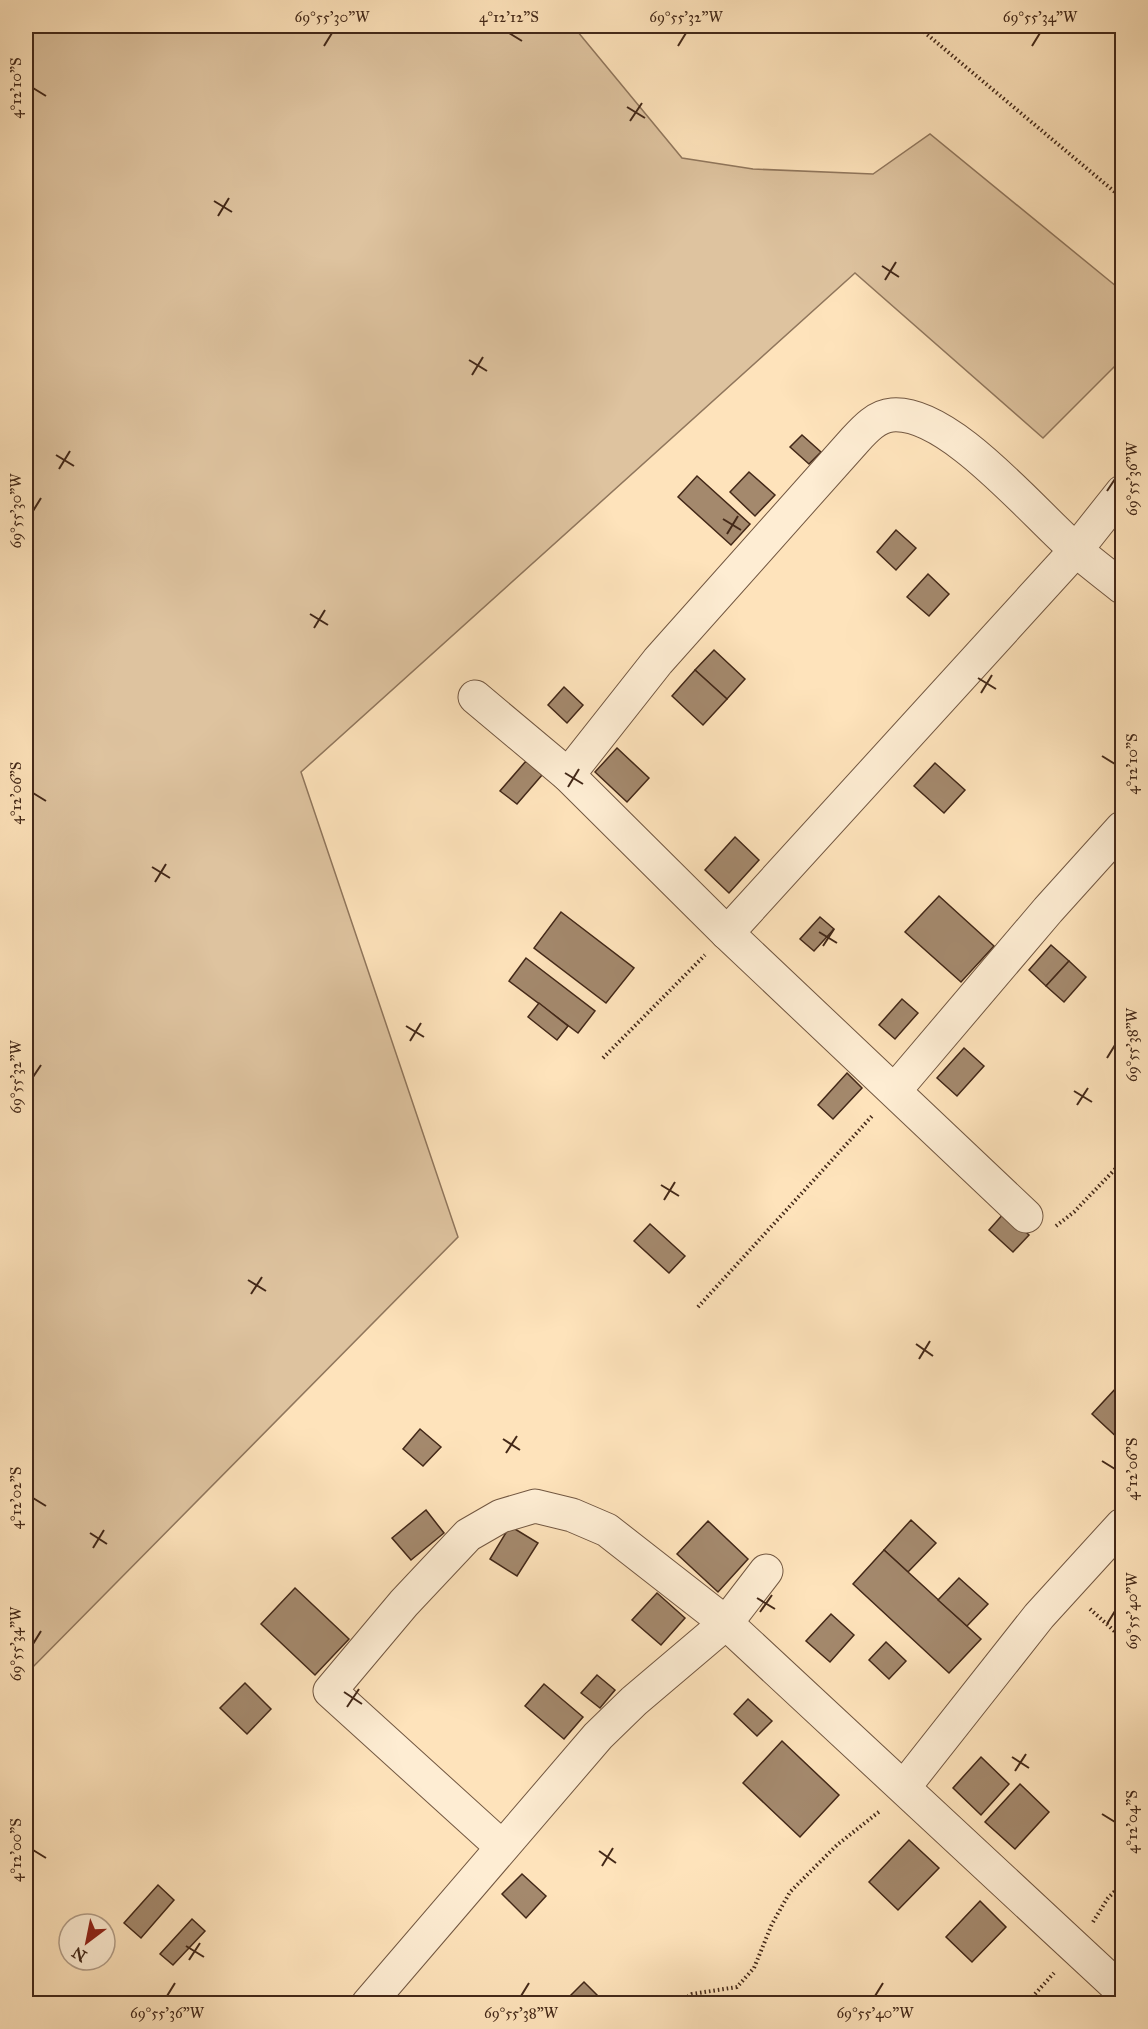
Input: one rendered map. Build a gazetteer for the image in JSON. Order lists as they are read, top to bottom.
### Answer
{
  "north": "bottom left",
  "coordinates": [
    "69°55'30\"W",
    "4°12'12\"S",
    "69°55'32\"W",
    "69°55'34\"W",
    "4°12'10\"S",
    "69°55'36\"W",
    "4°12'06\"S",
    "69°55'38\"W",
    "4°12'02\"S",
    "69°55'40\"W",
    "4°12'04\"S",
    "4°12'00\"S"
  ]
}
